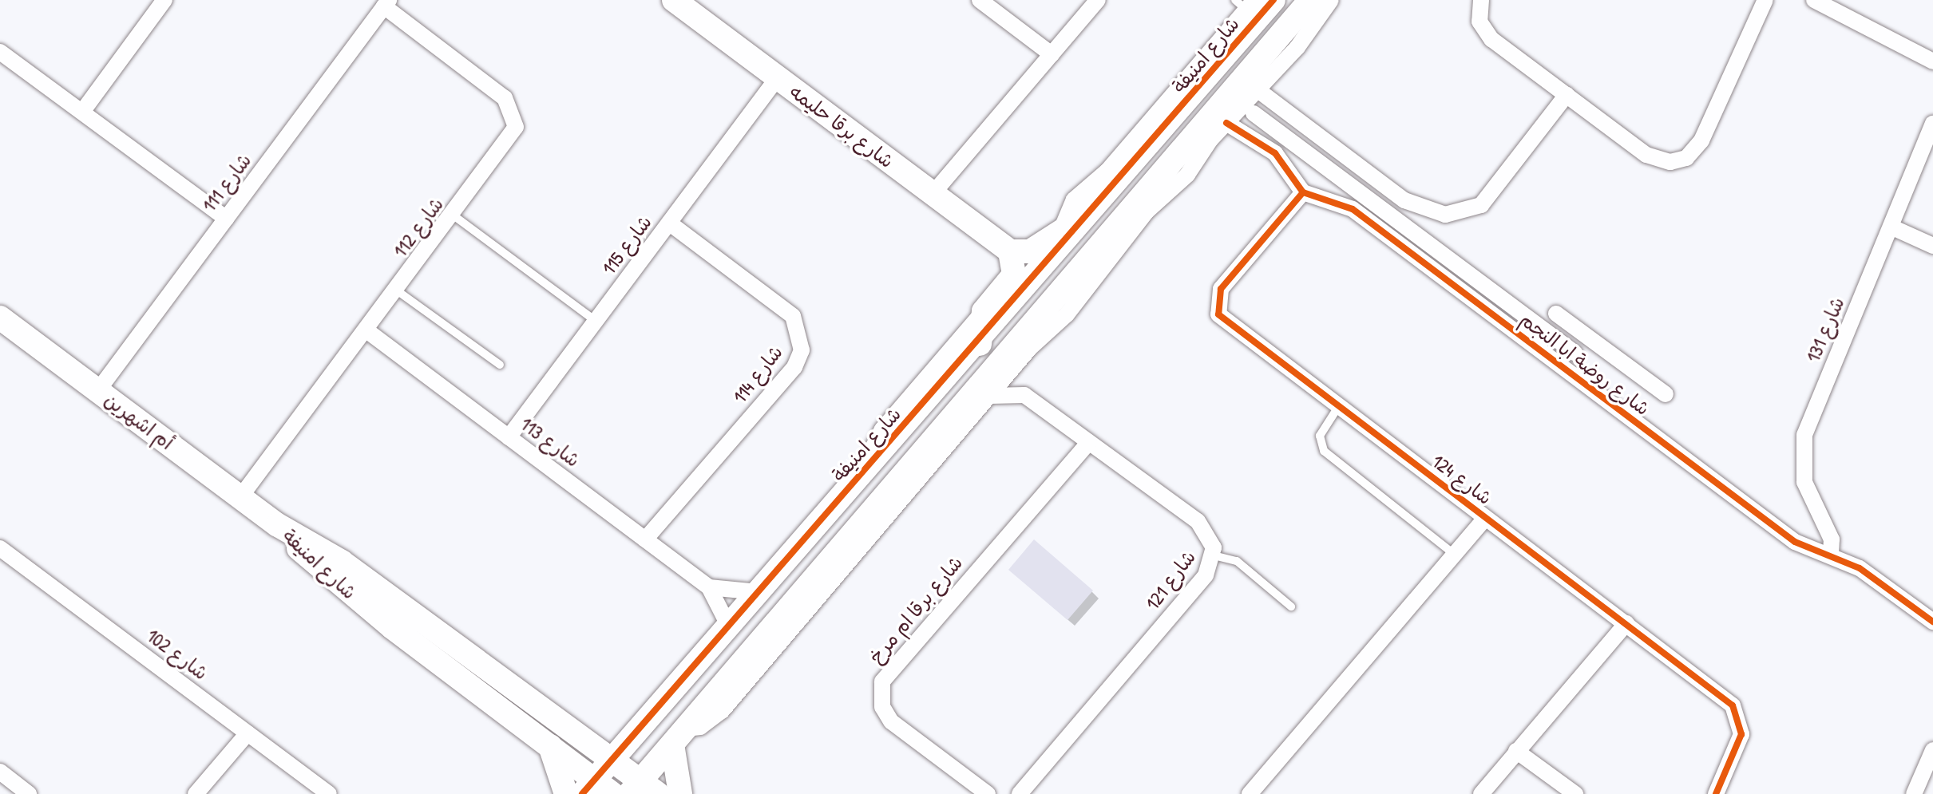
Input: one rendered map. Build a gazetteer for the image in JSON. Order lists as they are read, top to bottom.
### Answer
{
  "streets": {
    "street": [
      "شارع امنيفة",
      "شارع برقا حليمه",
      "شارع 111",
      "شارع 112",
      "شارع 115",
      "شارع 131",
      "شارع روضة ابا النجم",
      "شارع 114",
      "أم اشهرين",
      "شارع 113",
      "شارع 124",
      "شارع 121",
      "شارع برقا ام مرخ",
      "شارع 102"
    ]
  },
  "crossings": [
    ["شارع امنيفة", "أم اشهرين"],
    ["شارع امنيفة", "شارع 113"],
    ["شارع برقا حليمه", "شارع 115"],
    ["شارع 111", "شارع 112"],
    ["شارع 111", "أم اشهرين"],
    ["شارع 112", "أم اشهرين"],
    ["شارع 112", "شارع 113"],
    ["شارع 115", "شارع 114"],
    ["شارع 115", "شارع 113"],
    ["شارع 131", "شارع روضة ابا النجم"],
    ["شارع روضة ابا النجم", "شارع 124"],
    ["شارع 114", "شارع 113"],
    ["شارع 121", "شارع برقا ام مرخ"]
  ]
}
